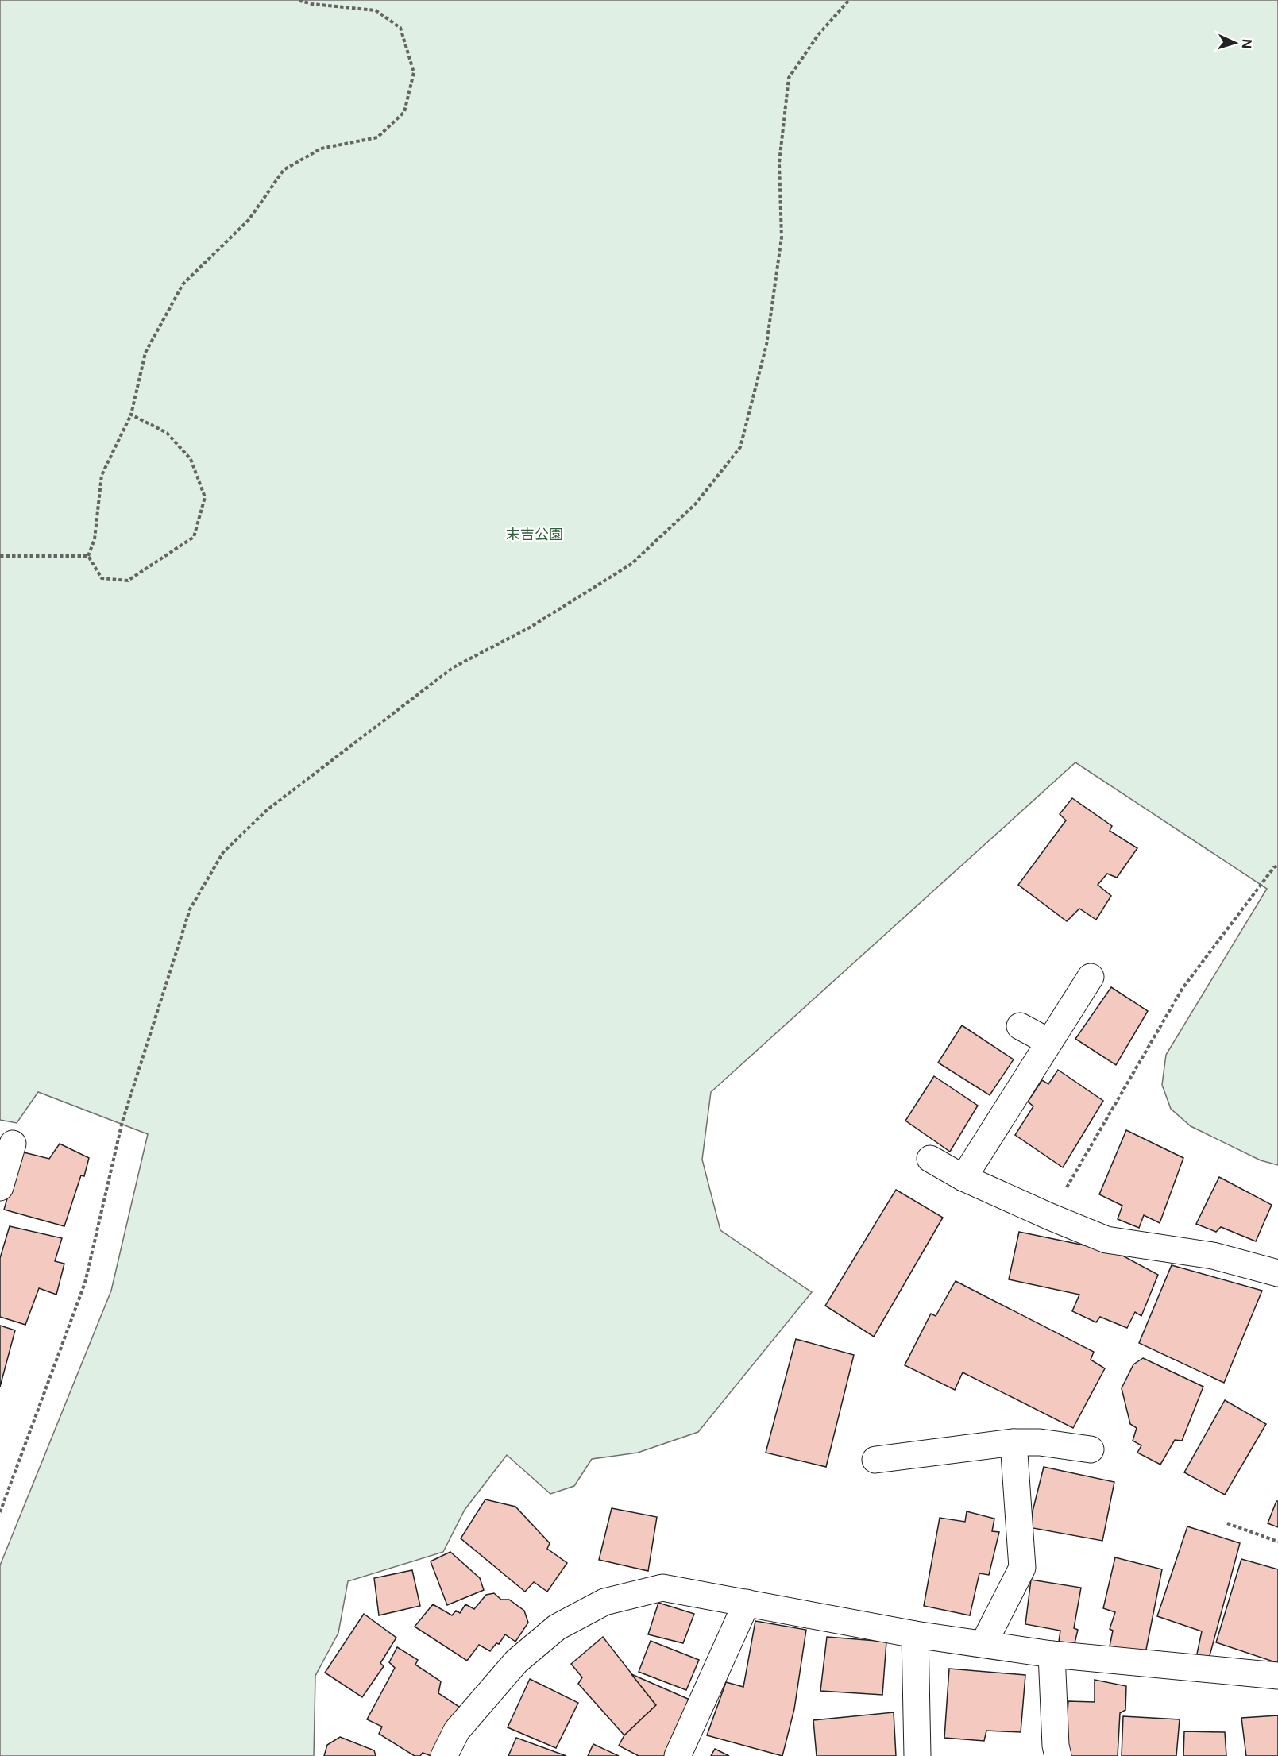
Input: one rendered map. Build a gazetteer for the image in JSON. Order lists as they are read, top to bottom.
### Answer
{
  "parks": ["末吉公園"],
  "north": "right"
}
